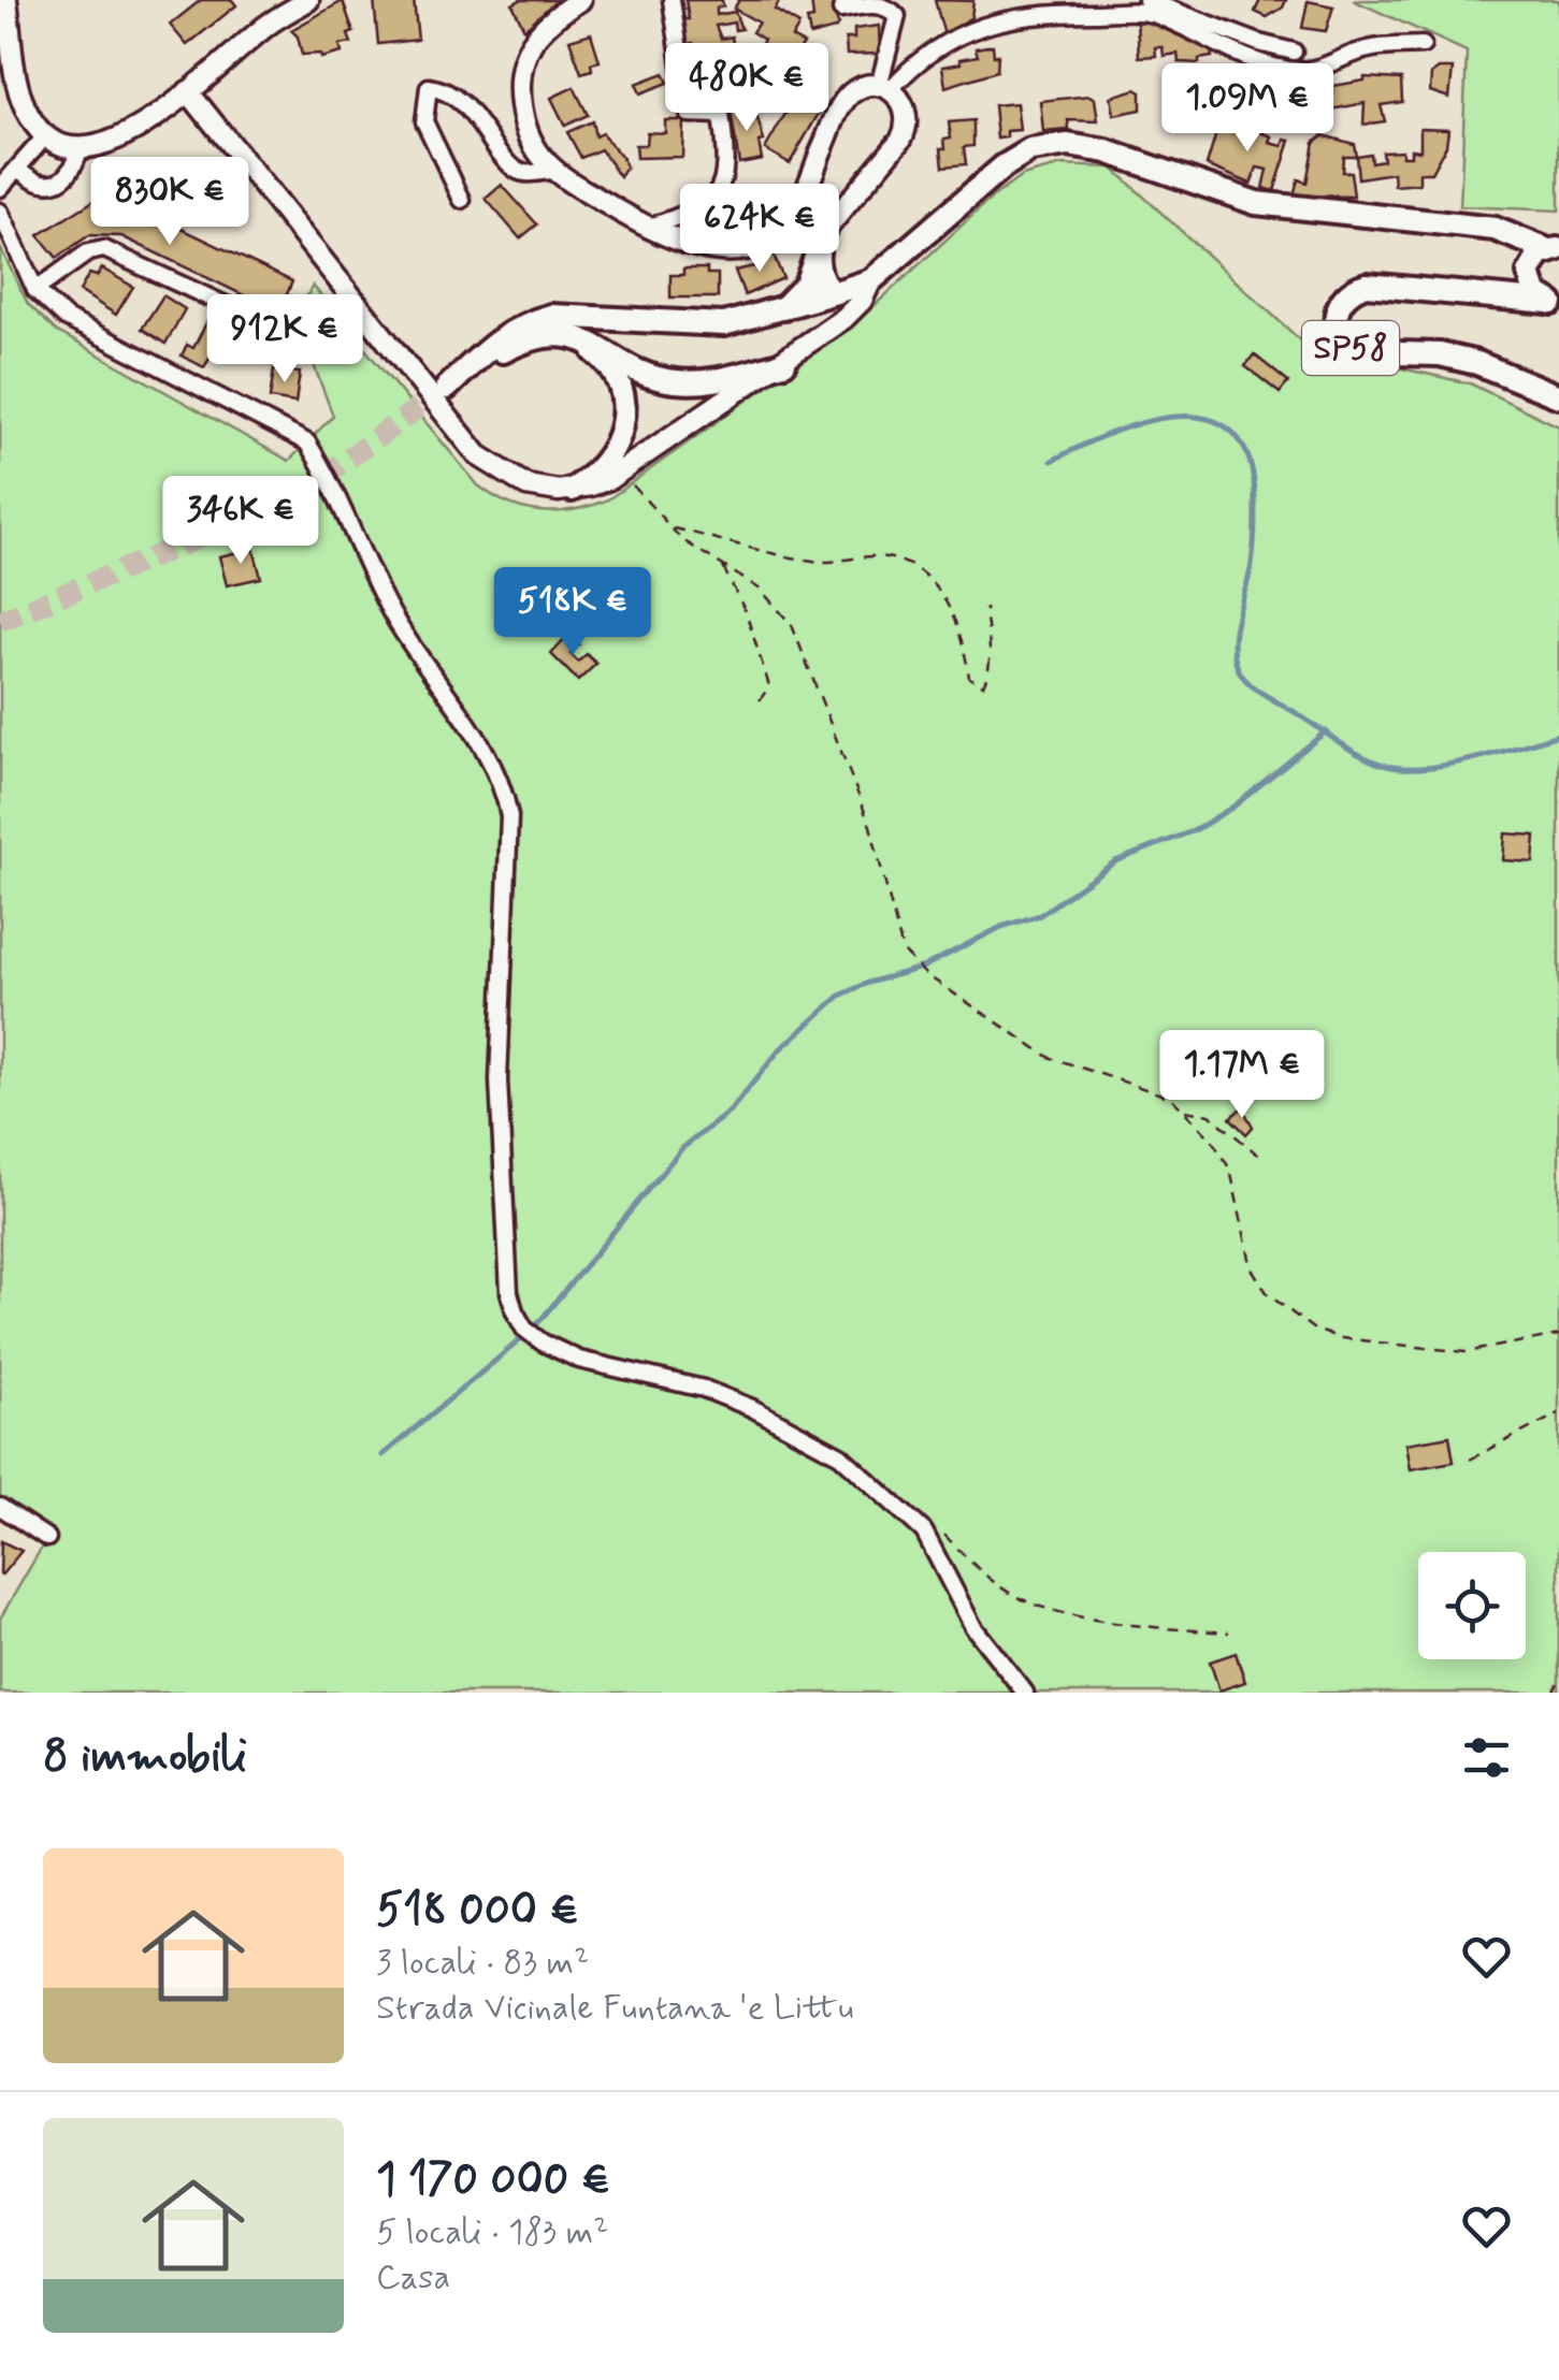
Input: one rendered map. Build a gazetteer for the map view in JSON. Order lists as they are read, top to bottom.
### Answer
{
  "streets": {
    "main road": ["SP58"]
  },
  "page": {
    "price": [
      "480K €",
      "1.09M €",
      "830K €",
      "624K €",
      "912K €",
      "346K €",
      "518K €",
      "1.17M €"
    ],
    "heading": "8 immobili",
    "list": [
      {
        "name": "518 000 €",
        "note": "3 locali · 83 m² · Strada Vicinale Funtana 'e Littu"
      },
      {
        "name": "1 170 000 €",
        "note": "5 locali · 183 m² · Casa"
      }
    ]
  }
}
